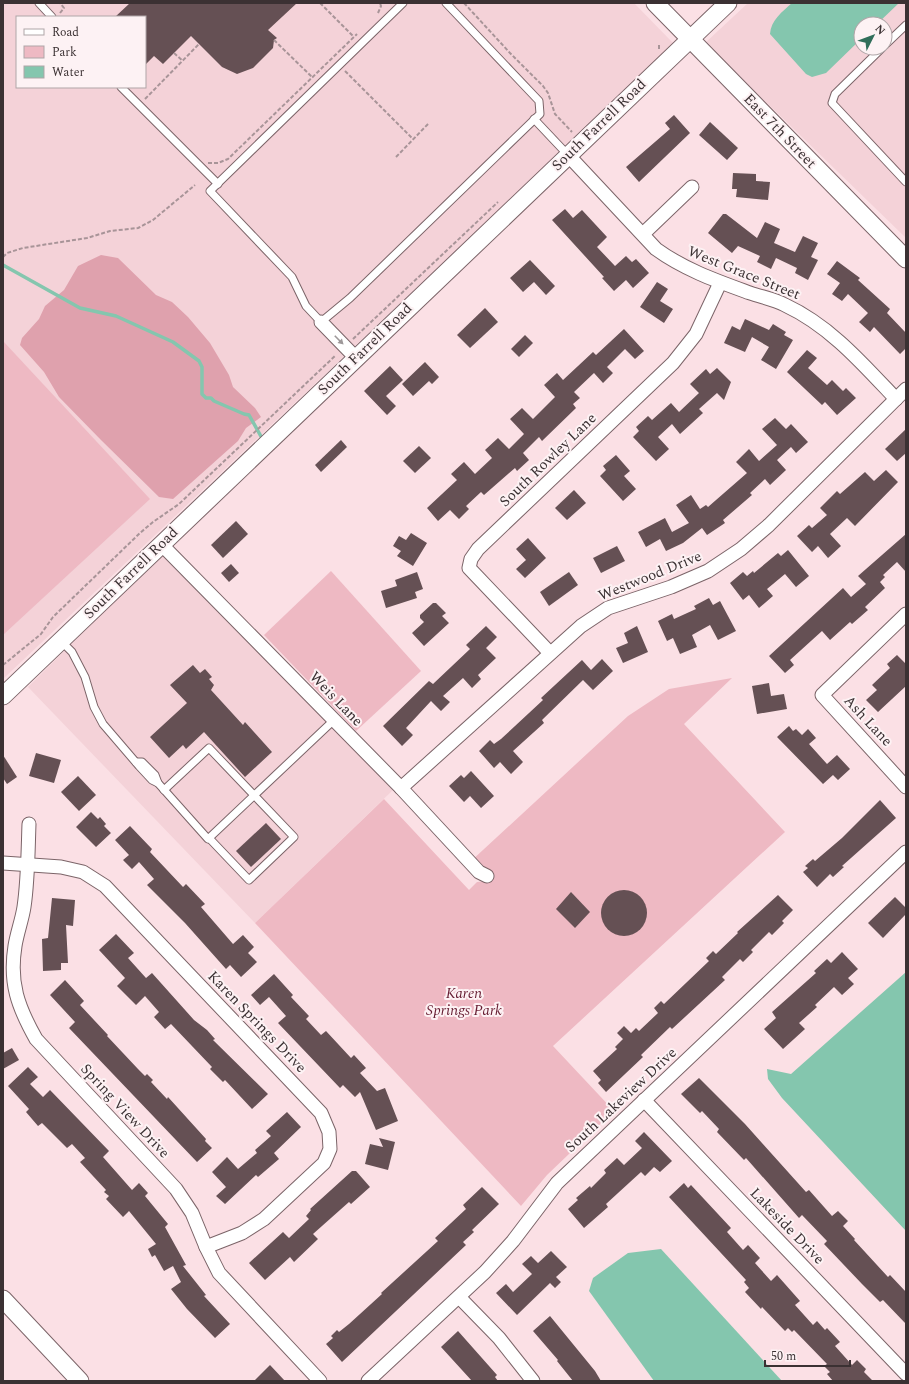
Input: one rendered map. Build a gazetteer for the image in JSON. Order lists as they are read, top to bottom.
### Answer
{
  "streets": {
    "street": [
      "South Farrell Road",
      "East 7th Street",
      "West Grace Street",
      "South Rowley Lane",
      "Westwood Drive",
      "Weis Lane",
      "Ash Lane",
      "Karen Springs Drive",
      "South Lakeview Drive",
      "Spring View Drive",
      "Lakeside Drive"
    ]
  },
  "crossings": [
    ["South Farrell Road", "East 7th Street"],
    ["South Farrell Road", "West Grace Street"],
    ["South Farrell Road", "Weis Lane"],
    ["West Grace Street", "South Rowley Lane"],
    ["West Grace Street", "Westwood Drive"],
    ["South Rowley Lane", "Westwood Drive"],
    ["Westwood Drive", "Weis Lane"],
    ["Karen Springs Drive", "Spring View Drive"],
    ["South Lakeview Drive", "Lakeside Drive"]
  ],
  "parks": ["Karen Springs Park"],
  "legend": ["Road", "Park", "Water"],
  "scale_bar": "50 m",
  "north": "top right"
}
